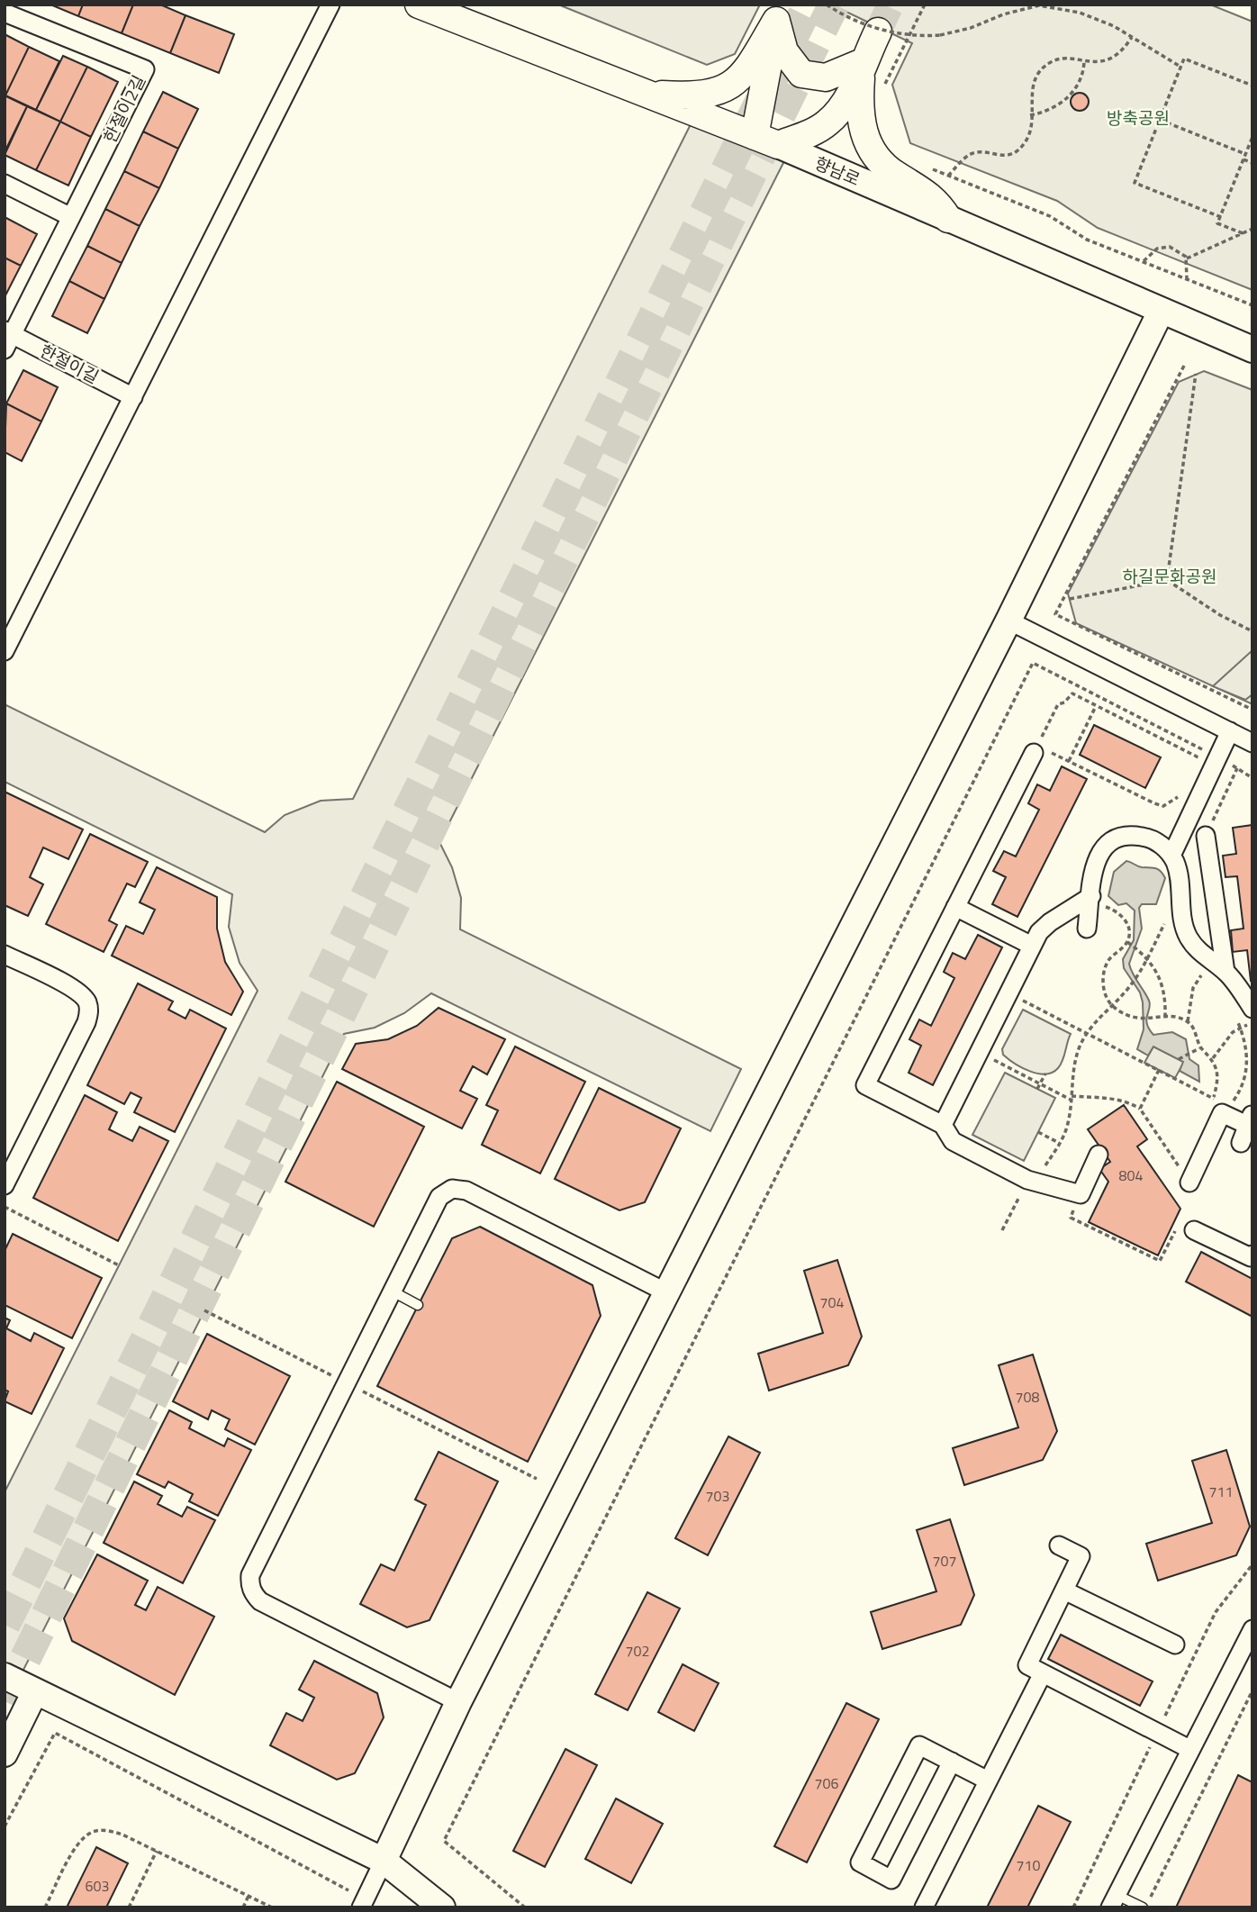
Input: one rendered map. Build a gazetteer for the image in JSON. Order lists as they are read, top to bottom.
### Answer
{
  "streets": {
    "main road": ["향남로"],
    "street": ["한절이2길", "한절이길"]
  },
  "parks": ["방축공원", "하길문화공원"],
  "house_numbers": [
    "804",
    "704",
    "708",
    "711",
    "703",
    "707",
    "702",
    "706",
    "710",
    "603"
  ]
}
